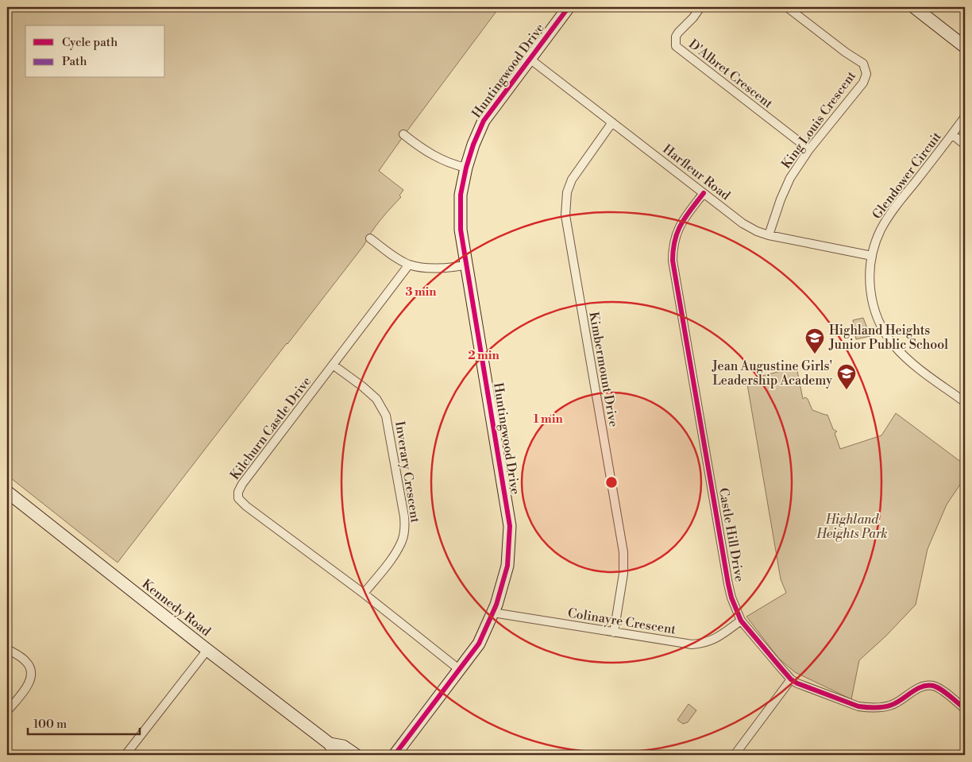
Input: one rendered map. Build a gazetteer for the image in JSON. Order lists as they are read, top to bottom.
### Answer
{
  "streets": {
    "street": [
      "Huntingwood Drive",
      "D'Albret Crescent",
      "King Louis Crescent",
      "Harfleur Road",
      "Glendower Circuit",
      "Kimbermount Drive",
      "Kilchurn Castle Drive",
      "Inverary Crescent",
      "Castle Hill Drive",
      "Kennedy Road",
      "Colinayre Crescent"
    ]
  },
  "crossings": [
    ["Huntingwood Drive", "Harfleur Road"],
    ["Huntingwood Drive", "Kilchurn Castle Drive"],
    ["Huntingwood Drive", "Colinayre Crescent"],
    ["D'Albret Crescent", "King Louis Crescent"],
    ["King Louis Crescent", "Harfleur Road"],
    ["Harfleur Road", "Glendower Circuit"],
    ["Harfleur Road", "Kimbermount Drive"],
    ["Harfleur Road", "Castle Hill Drive"],
    ["Kimbermount Drive", "Colinayre Crescent"],
    ["Kilchurn Castle Drive", "Inverary Crescent"],
    ["Castle Hill Drive", "Colinayre Crescent"]
  ],
  "parks": ["Highland Heights Park"],
  "places": {
    "school or university": ["Highland Heights Junior Public School", "Jean Augustine Girls' Leadership Academy"]
  },
  "legend": ["Cycle path", "Path"],
  "scale_bar": "100 m",
  "rings": ["3 min", "2 min", "1 min"]
}
